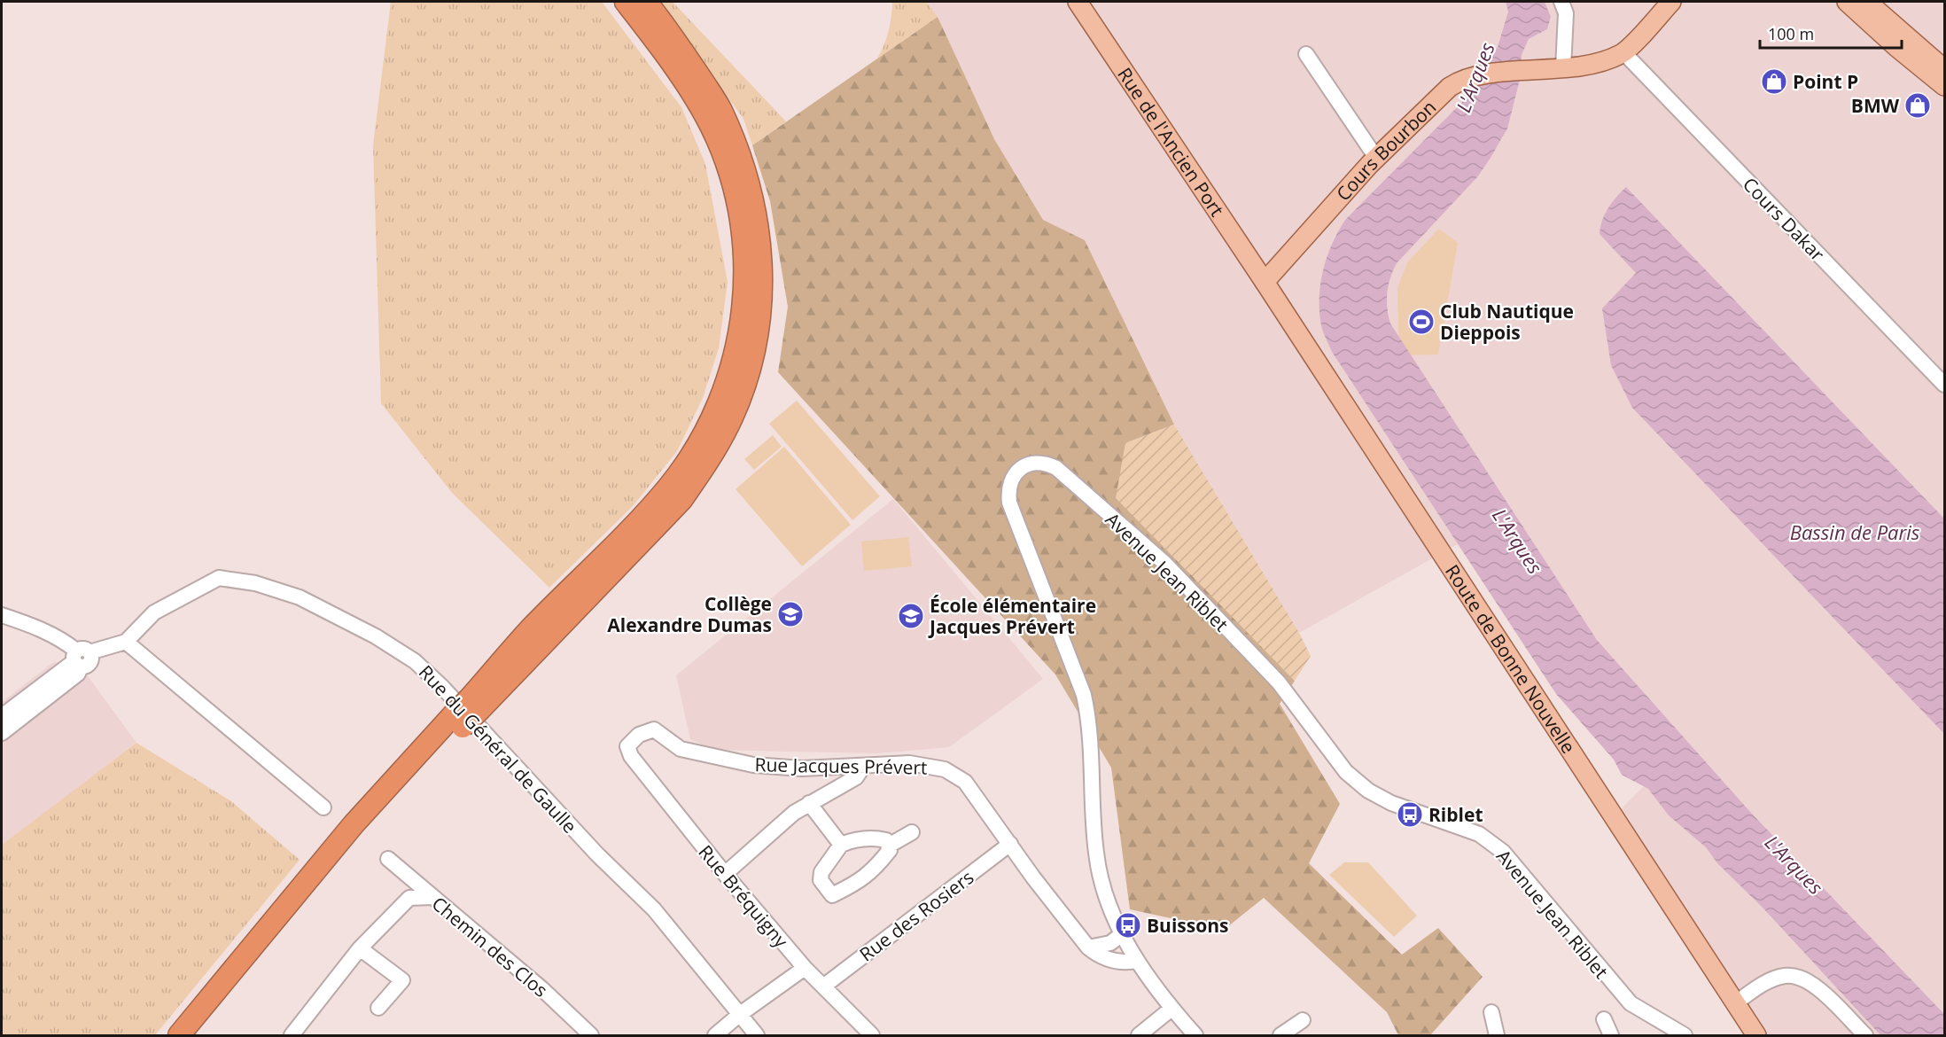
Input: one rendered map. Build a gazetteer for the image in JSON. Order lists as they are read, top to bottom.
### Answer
{
  "streets": {
    "main road": ["Rue de l'Ancien Port", "Cours Bourbon", "Route de Bonne Nouvelle"],
    "street": [
      "Cours Dakar",
      "Avenue Jean Riblet",
      "Rue du Général de Gaulle",
      "Rue Jacques Prévert",
      "Rue Bréquigny",
      "Rue des Rosiers",
      "Chemin des Clos"
    ]
  },
  "crossings": [
    ["Rue de l'Ancien Port", "Cours Bourbon"],
    ["Rue de l'Ancien Port", "Route de Bonne Nouvelle"],
    ["Cours Bourbon", "Cours Dakar"],
    ["Cours Bourbon", "Route de Bonne Nouvelle"],
    ["Avenue Jean Riblet", "Rue Jacques Prévert"],
    ["Rue Jacques Prévert", "Rue Bréquigny"],
    ["Rue Jacques Prévert", "Rue des Rosiers"],
    ["Rue Bréquigny", "Rue des Rosiers"]
  ],
  "water": ["L'Arques", "Bassin de Paris"],
  "places": {
    "shop": ["Point P", "BMW"],
    "sports": ["Club Nautique Dieppois"],
    "school or university": ["Collège Alexandre Dumas", "École élémentaire Jacques Prévert"],
    "bus stop": ["Riblet", "Buissons"]
  },
  "scale_bar": "100 m"
}
